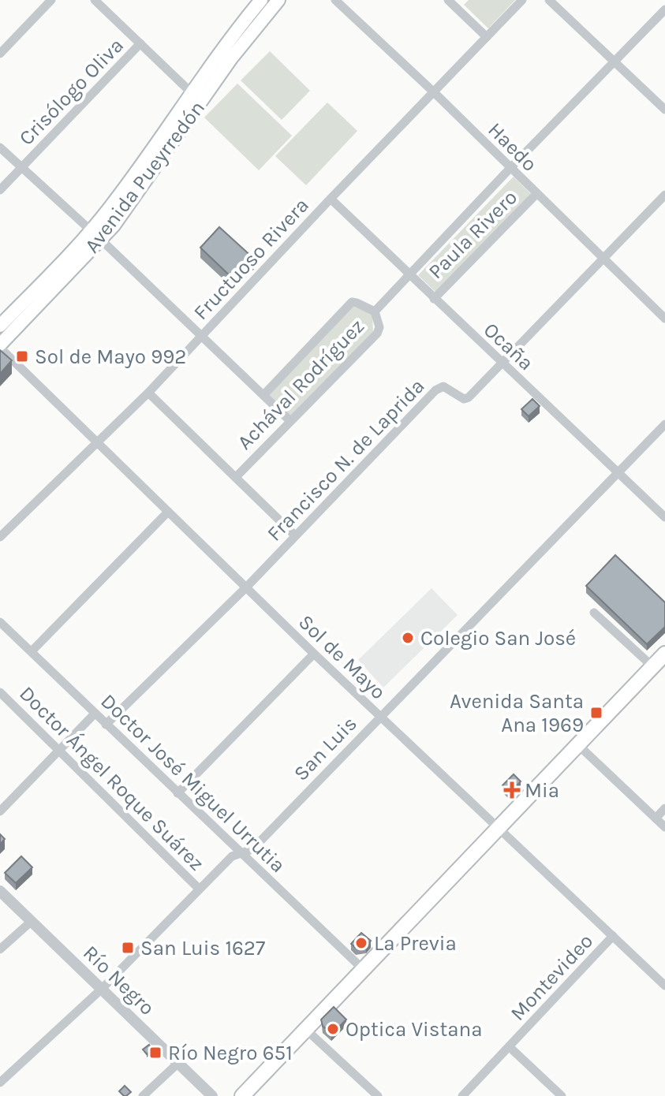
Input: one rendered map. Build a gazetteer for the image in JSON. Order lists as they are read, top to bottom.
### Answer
{
  "streets": {
    "main road": ["Avenida Pueyrredón"],
    "street": [
      "Crisólogo Oliva",
      "Haedo",
      "Paula Rivero",
      "Fructuoso Rivera",
      "Ocaña",
      "Achával Rodríguez",
      "Francisco N. de Laprida",
      "Sol de Mayo",
      "San Luis",
      "Doctor Ángel Roque Suárez",
      "Doctor José Miguel Urrutia",
      "Montevideo",
      "Río Negro"
    ]
  },
  "crossings": [
    ["Haedo", "Paula Rivero"],
    ["Haedo", "Fructuoso Rivera"],
    ["Haedo", "Achával Rodríguez"],
    ["Haedo", "Francisco N. de Laprida"],
    ["Avenida Pueyrredón", "Sol de Mayo"],
    ["Paula Rivero", "Ocaña"],
    ["Fructuoso Rivera", "Ocaña"],
    ["Fructuoso Rivera", "Sol de Mayo"],
    ["Ocaña", "Achával Rodríguez"],
    ["Ocaña", "Francisco N. de Laprida"],
    ["Ocaña", "San Luis"],
    ["Francisco N. de Laprida", "Sol de Mayo"],
    ["Francisco N. de Laprida", "Doctor José Miguel Urrutia"],
    ["Sol de Mayo", "San Luis"],
    ["Sol de Mayo", "Montevideo"],
    ["San Luis", "Doctor Ángel Roque Suárez"],
    ["San Luis", "Doctor José Miguel Urrutia"],
    ["San Luis", "Río Negro"]
  ],
  "places": {
    "transit": [
      "Sol de Mayo 992",
      "Avenida Santa Ana 1969",
      "San Luis 1627",
      "Río Negro 651"
    ],
    "other": ["Colegio San José", "La Previa", "Optica Vistana"],
    "health": ["Mia"]
  }
}
